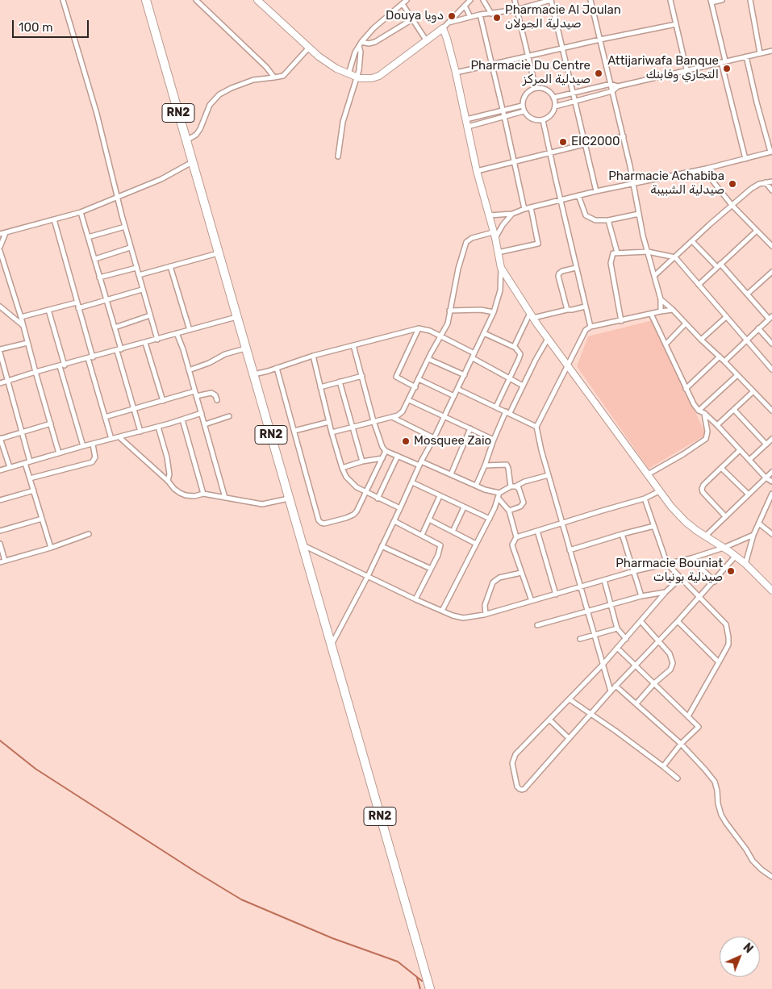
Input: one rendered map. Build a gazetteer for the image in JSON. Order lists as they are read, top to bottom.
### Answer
{
  "streets": {
    "highway": ["RN2"]
  },
  "places": [
    "Douya دويا",
    "Pharmacie Al Joulan صيدلية الجولان",
    "Attijariwafa Banque التجاري وفابنك",
    "Pharmacie Du Centre صيدلية المركز",
    "EIC2000",
    "Pharmacie Achabiba صيدلية الشبيبة",
    "Mosquee Zaio",
    "Pharmacie Bouniat صيدلية بونيات"
  ],
  "scale_bar": "100 m",
  "north": "top right"
}
